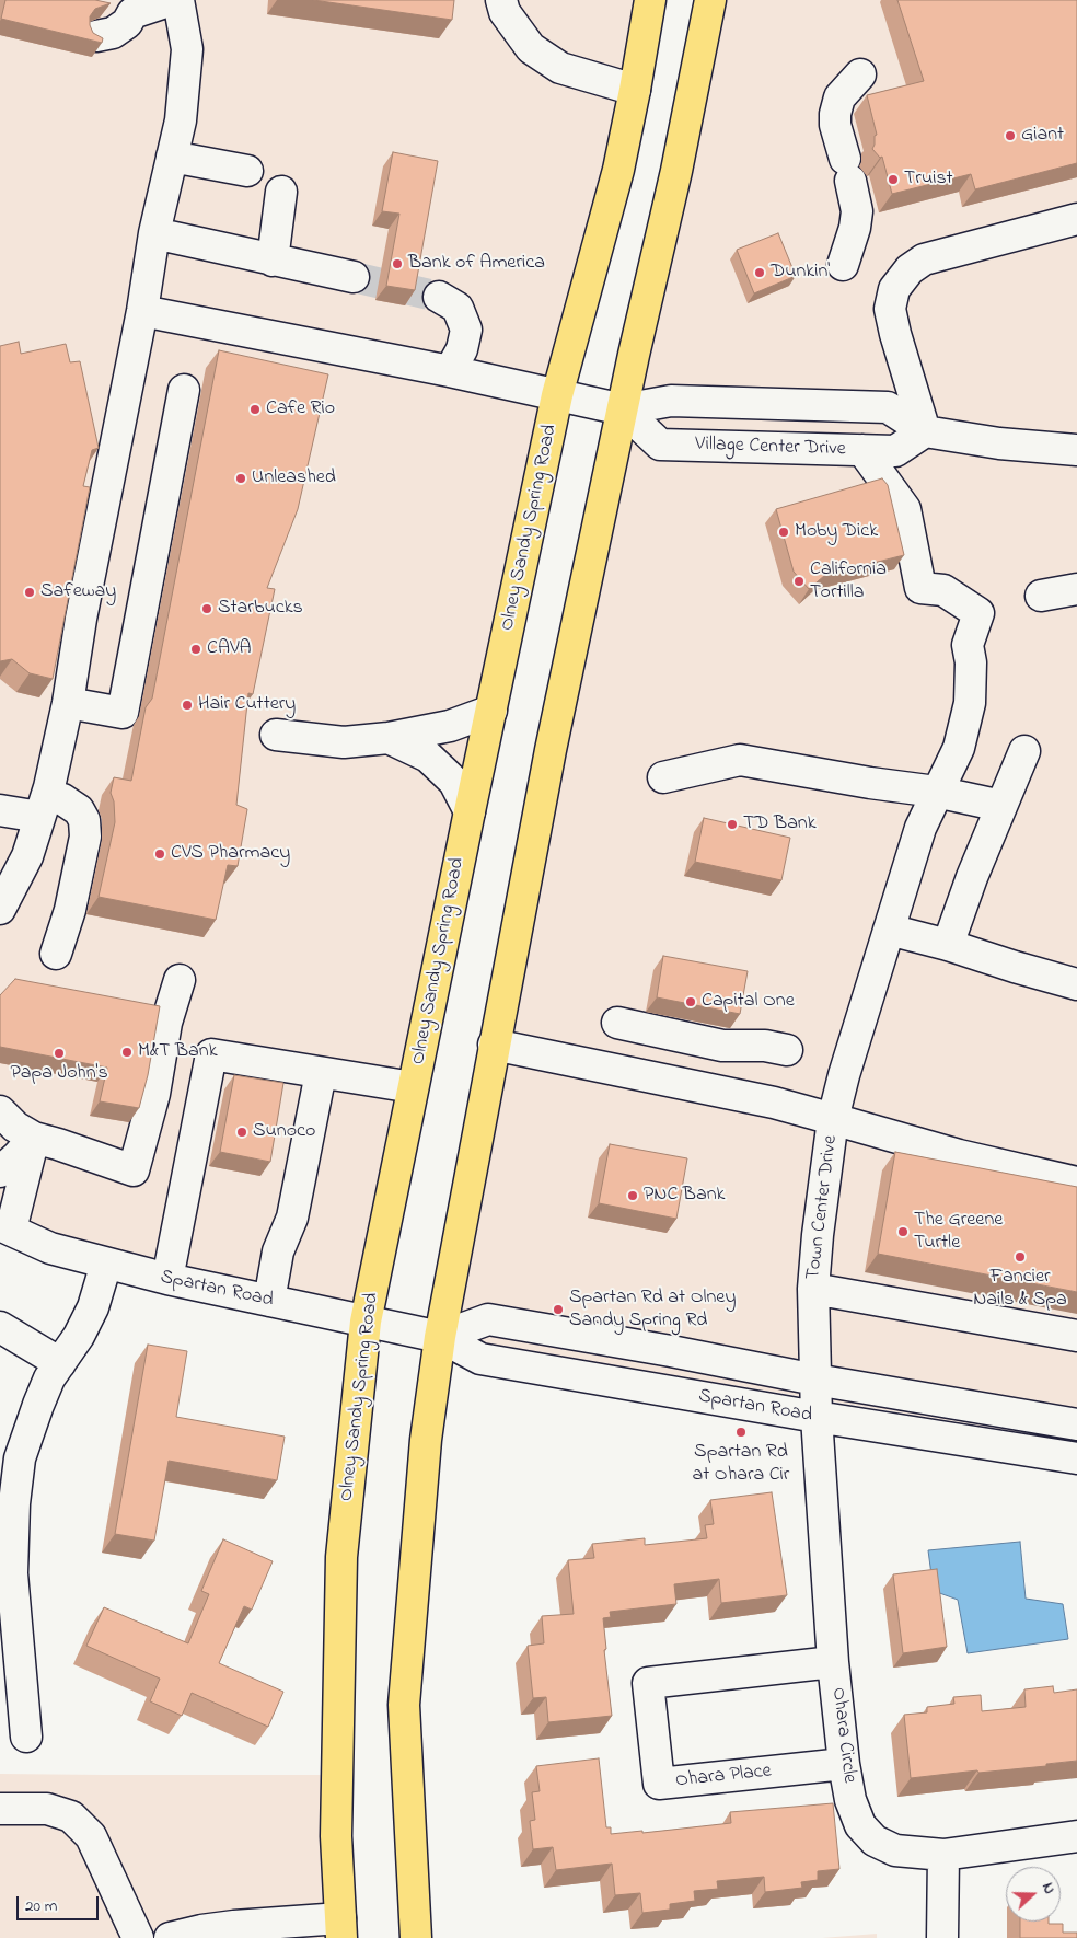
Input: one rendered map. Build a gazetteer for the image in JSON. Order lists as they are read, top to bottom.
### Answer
{
  "streets": {
    "main road": ["Olney Sandy Spring Road"],
    "street": [
      "Village Center Drive",
      "Town Center Drive",
      "Spartan Road",
      "Ohara Circle",
      "Ohara Place"
    ]
  },
  "crossings": [
    ["Olney Sandy Spring Road", "Spartan Road"],
    ["Town Center Drive", "Spartan Road"],
    ["Town Center Drive", "Ohara Circle"],
    ["Spartan Road", "Ohara Circle"],
    ["Ohara Circle", "Ohara Place"]
  ],
  "places": [
    "Giant",
    "Truist",
    "Bank of America",
    "Dunkin'",
    "Cafe Rio",
    "Unleashed",
    "Moby Dick",
    "California Tortilla",
    "Safeway",
    "Starbucks",
    "CAVA",
    "Hair Cuttery",
    "TD Bank",
    "CVS Pharmacy",
    "Capital One",
    "M&T Bank",
    "Papa John's",
    "Sunoco",
    "PNC Bank",
    "The Greene Turtle",
    "Fancier Nails & Spa",
    "Spartan Rd at Olney Sandy Spring Rd",
    "Spartan Rd at Ohara Cir"
  ],
  "scale_bar": "20 m",
  "north": "right"
}
